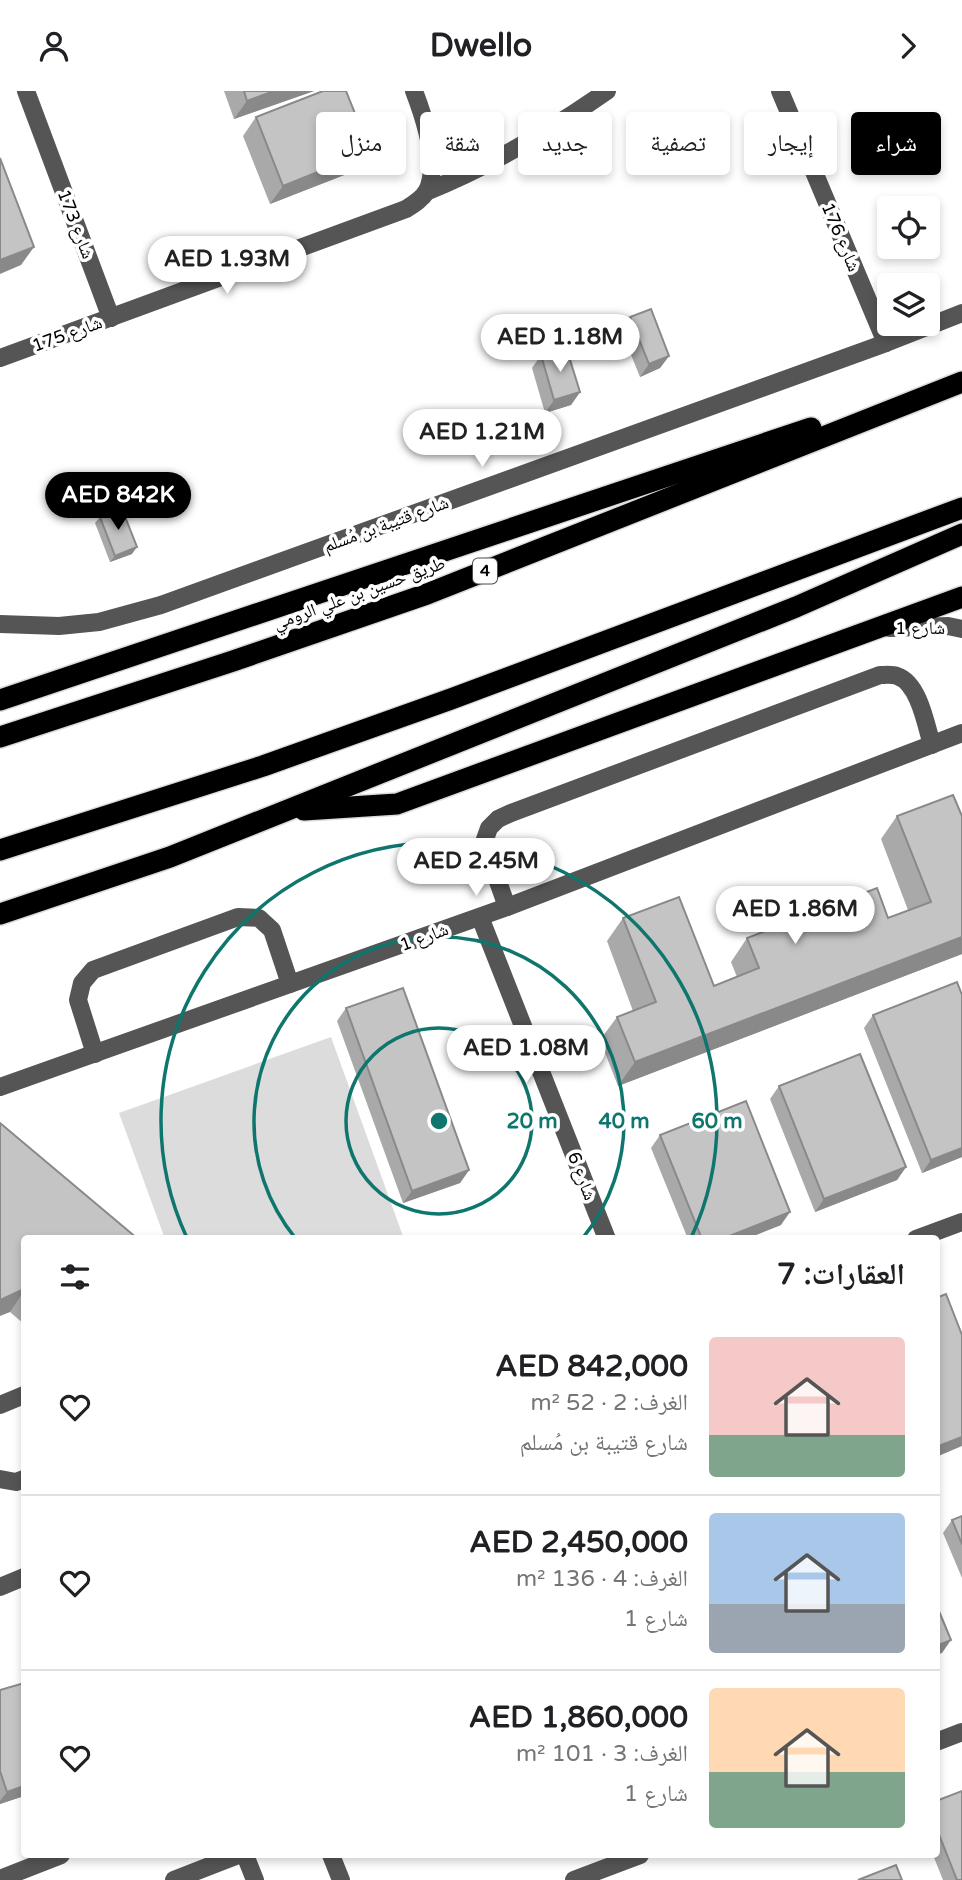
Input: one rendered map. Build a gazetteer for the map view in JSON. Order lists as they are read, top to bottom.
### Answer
{
  "streets": {
    "highway": ["4", "طريق حسين بن علي الرومي"],
    "street": [
      "شارع 173",
      "شارع 176",
      "شارع 175",
      "شارع قتيبة بن مُسلم",
      "شارع 1",
      "شارع 6"
    ]
  },
  "crossings": [
    ["شارع 173", "شارع 175"],
    ["شارع 176", "شارع قتيبة بن مُسلم"],
    ["شارع 1", "شارع 6"]
  ],
  "page": {
    "header": "Dwello",
    "chip": [
      "شراء",
      "إيجار",
      "تصفية",
      "جديد",
      "شقة",
      "منزل"
    ],
    "price": [
      "AED 1.93M",
      "AED 1.18M",
      "AED 1.21M",
      "AED 842K",
      "AED 2.45M",
      "AED 1.86M",
      "AED 1.08M"
    ],
    "heading": "العقارات: 7",
    "list": [
      {
        "name": "AED 842,000",
        "note": "الغرف: 2 · 52 m² · شارع قتيبة بن مُسلم"
      },
      {
        "name": "AED 2,450,000",
        "note": "الغرف: 4 · 136 m² · شارع 1"
      },
      {
        "name": "AED 1,860,000",
        "note": "الغرف: 3 · 101 m² · شارع 1"
      }
    ]
  },
  "rings": ["20 m", "40 m", "60 m"]
}
